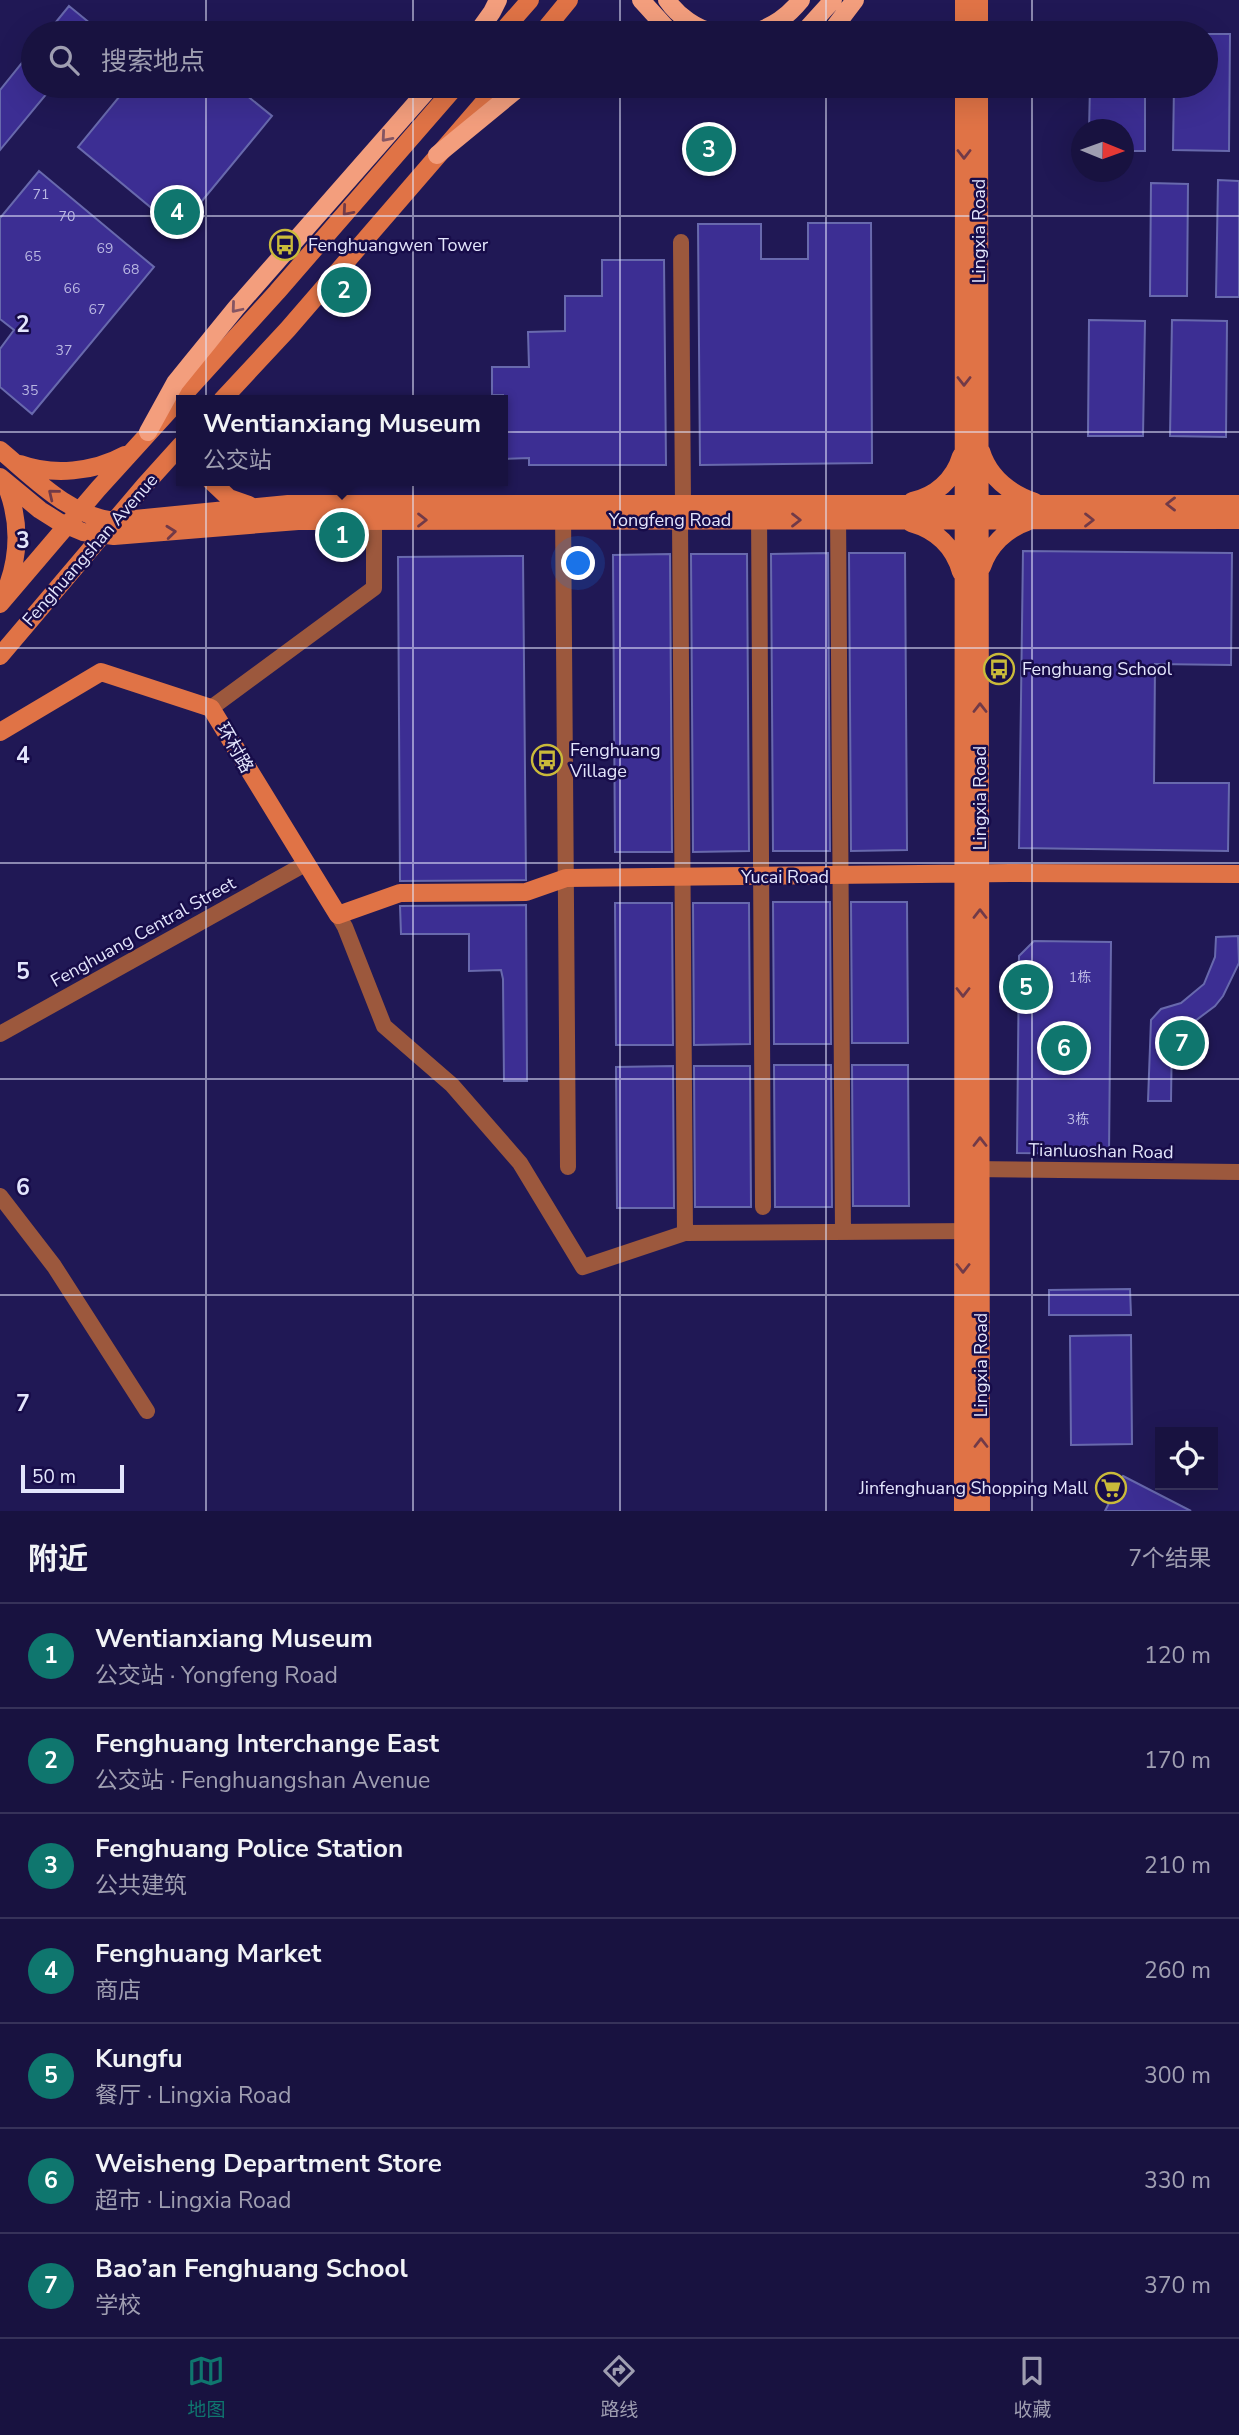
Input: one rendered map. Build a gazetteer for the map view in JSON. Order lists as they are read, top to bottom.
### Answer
{
  "streets": {
    "street": [
      "Lingxia Road",
      "Yongfeng Road",
      "Fenghuangshan Avenue",
      "环村路",
      "Yucai Road",
      "Fenghuang Central Street",
      "Tianluoshan Road"
    ]
  },
  "crossings": [
    ["Lingxia Road", "Yongfeng Road"],
    ["Lingxia Road", "Yucai Road"],
    ["Lingxia Road", "Tianluoshan Road"],
    ["Yongfeng Road", "Fenghuangshan Avenue"],
    ["环村路", "Yucai Road"],
    ["环村路", "Fenghuang Central Street"]
  ],
  "places": {
    "bus stop": ["Fenghuangwen Tower", "Fenghuang School", "Fenghuang Village"],
    "supermarket": ["Jinfenghuang Shopping Mall"]
  },
  "house_numbers": [
    "71",
    "70",
    "69",
    "65",
    "68",
    "66",
    "67",
    "37",
    "35",
    "1栋",
    "3栋"
  ],
  "scale_bar": "50 m",
  "north": "right",
  "page": {
    "search": "搜索地点",
    "pins": [
      "3",
      "4",
      "2",
      "1",
      "5",
      "7",
      "6"
    ],
    "popup": ["Wentianxiang Museum", "公交站"],
    "scale": "50 m",
    "heading": ["附近", "7个结果"],
    "list": [
      {
        "mark": "1",
        "name": "Wentianxiang Museum",
        "note": "公交站 · Yongfeng Road",
        "value": "120 m"
      },
      {
        "mark": "2",
        "name": "Fenghuang Interchange East",
        "note": "公交站 · Fenghuangshan Avenue",
        "value": "170 m"
      },
      {
        "mark": "3",
        "name": "Fenghuang Police Station",
        "note": "公共建筑",
        "value": "210 m"
      },
      {
        "mark": "4",
        "name": "Fenghuang Market",
        "note": "商店",
        "value": "260 m"
      },
      {
        "mark": "5",
        "name": "Kungfu",
        "note": "餐厅 · Lingxia Road",
        "value": "300 m"
      },
      {
        "mark": "6",
        "name": "Weisheng Department Store",
        "note": "超市 · Lingxia Road",
        "value": "330 m"
      },
      {
        "mark": "7",
        "name": "Bao’an Fenghuang School",
        "note": "学校",
        "value": "370 m"
      }
    ],
    "nav": ["地图", "路线", "收藏"]
  },
  "grid": {
    "rows": [
      "2",
      "3",
      "4",
      "5",
      "6",
      "7"
    ]
  }
}
